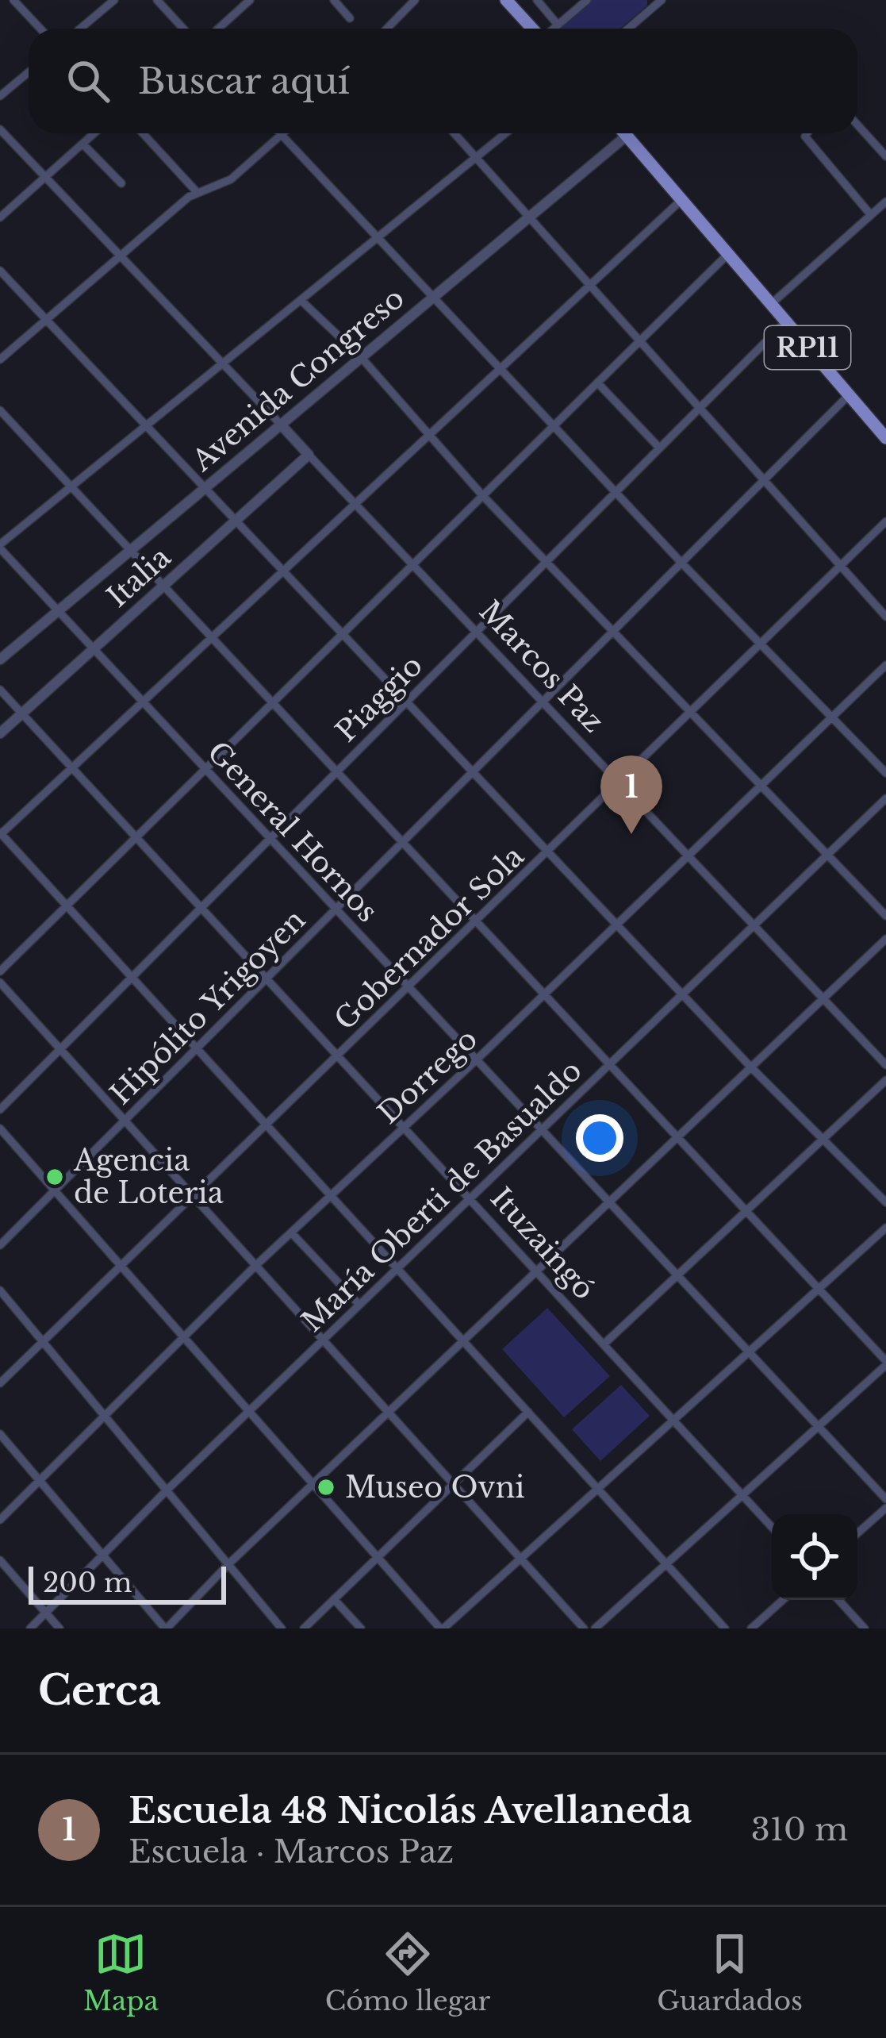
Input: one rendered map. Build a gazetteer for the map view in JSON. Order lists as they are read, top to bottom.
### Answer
{
  "streets": {
    "main road": ["RP11"],
    "street": [
      "Avenida Congreso",
      "Italia",
      "Marcos Paz",
      "Piaggio",
      "General Hornos",
      "Gobernador Sola",
      "Hipólito Yrigoyen",
      "Dorrego",
      "María Oberti de Basualdo",
      "Ituzaingó"
    ]
  },
  "crossings": [
    ["RP11", "Avenida Congreso"],
    ["RP11", "Piaggio"],
    ["RP11", "Hipólito Yrigoyen"],
    ["Avenida Congreso", "Marcos Paz"],
    ["Avenida Congreso", "General Hornos"],
    ["Italia", "Marcos Paz"],
    ["Italia", "General Hornos"],
    ["Italia", "Ituzaingó"],
    ["Marcos Paz", "Piaggio"],
    ["Marcos Paz", "Gobernador Sola"],
    ["Marcos Paz", "Hipólito Yrigoyen"],
    ["Marcos Paz", "Dorrego"],
    ["Marcos Paz", "María Oberti de Basualdo"],
    ["Piaggio", "General Hornos"],
    ["Piaggio", "Ituzaingó"],
    ["General Hornos", "Gobernador Sola"],
    ["General Hornos", "Hipólito Yrigoyen"],
    ["General Hornos", "Dorrego"],
    ["General Hornos", "María Oberti de Basualdo"],
    ["Gobernador Sola", "Ituzaingó"],
    ["Hipólito Yrigoyen", "Ituzaingó"],
    ["Dorrego", "Ituzaingó"],
    ["María Oberti de Basualdo", "Ituzaingó"]
  ],
  "places": ["Agencia de Loteria", "Museo Ovni"],
  "scale_bar": "200 m",
  "page": {
    "search": "Buscar aquí",
    "pins": "1",
    "scale": "200 m",
    "heading": "Cerca",
    "list": [
      {
        "mark": "1",
        "name": "Escuela 48 Nicolás Avellaneda",
        "note": "Escuela · Marcos Paz",
        "value": "310 m"
      }
    ],
    "nav": ["Mapa", "Cómo llegar", "Guardados"]
  }
}
